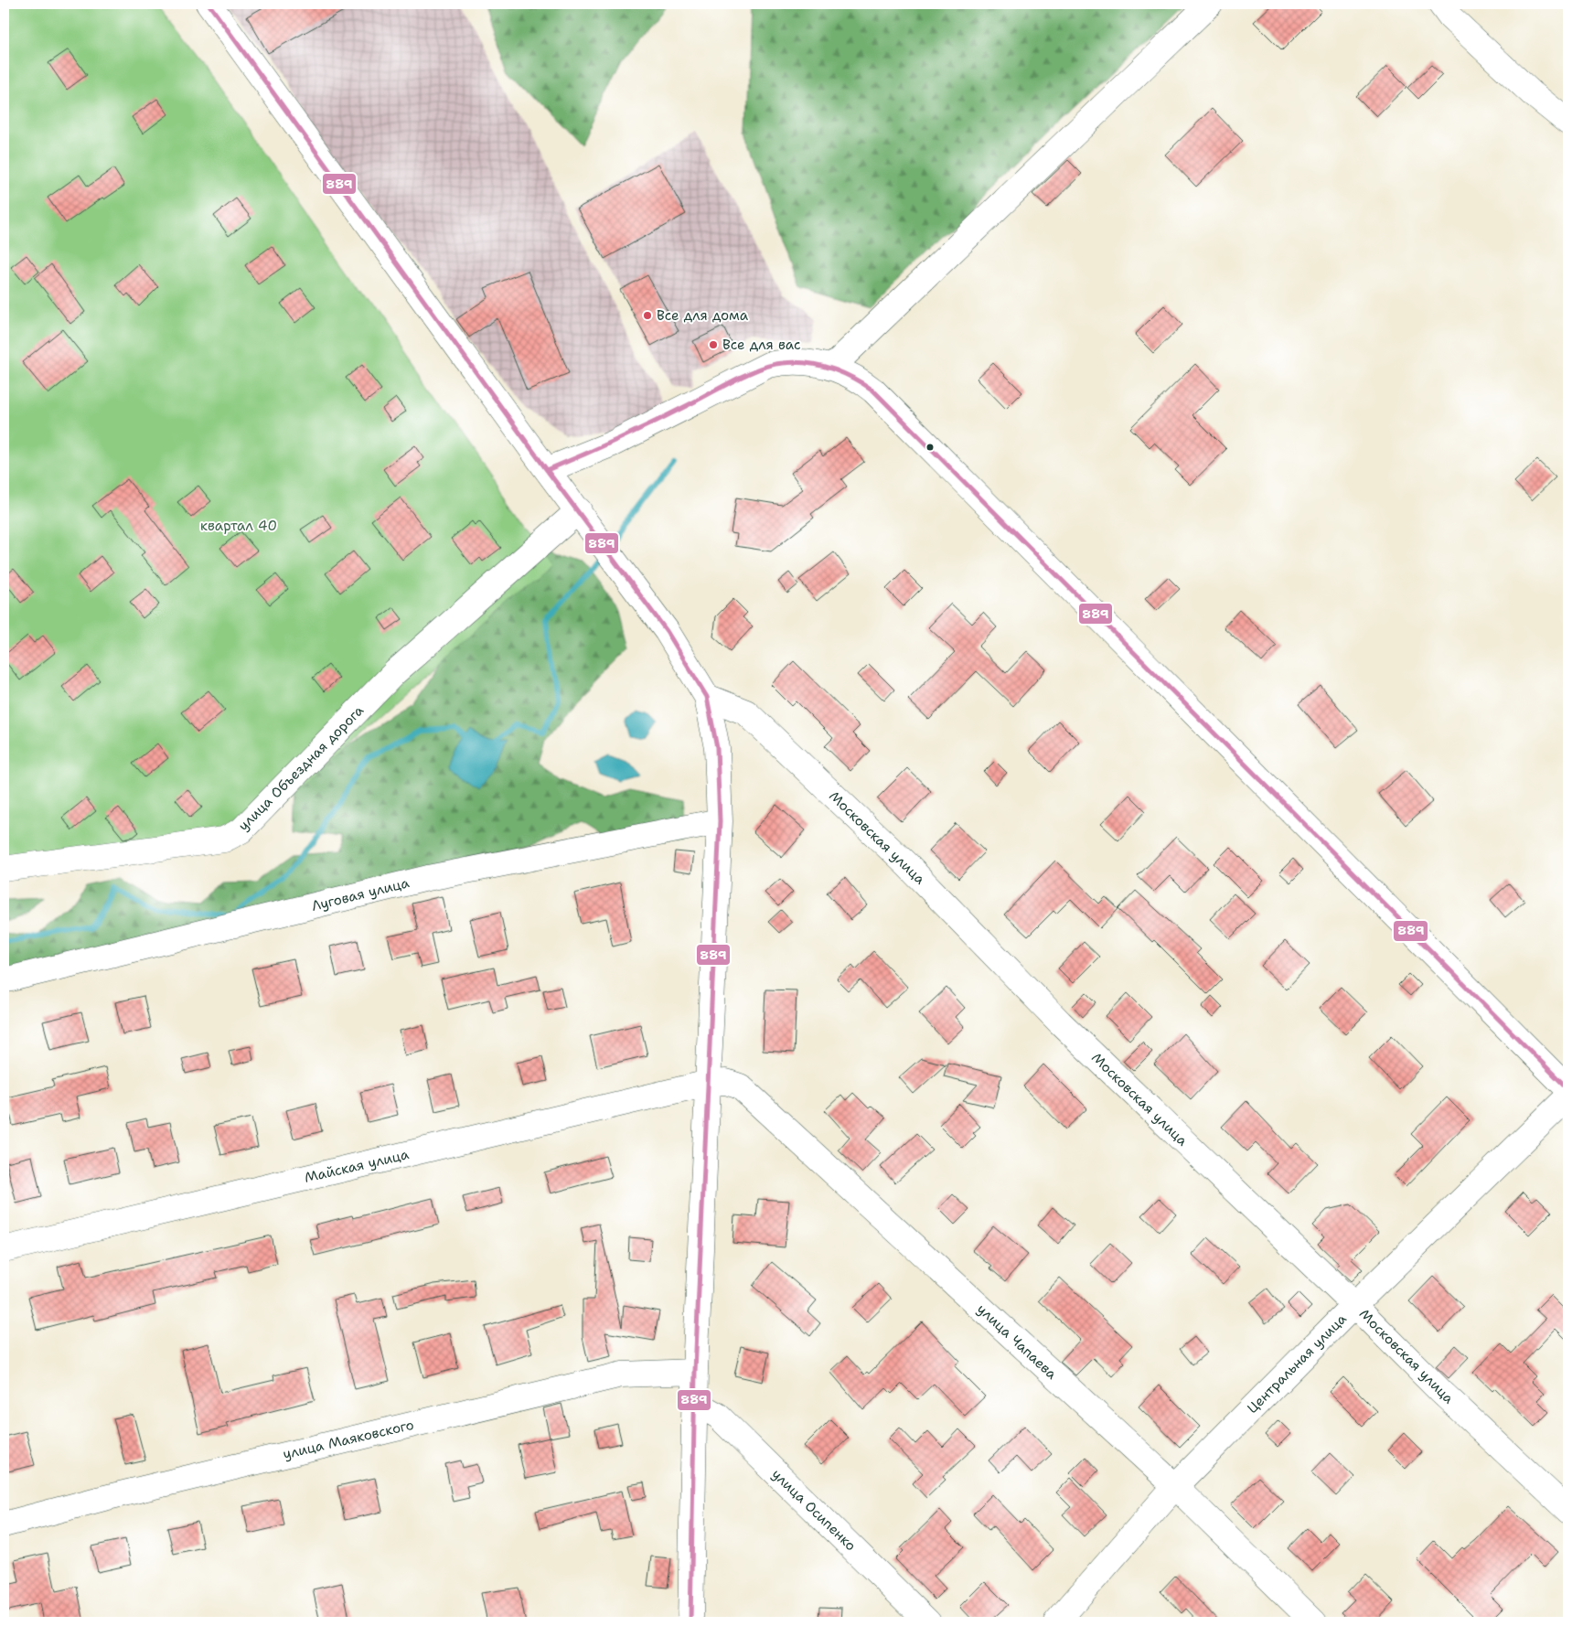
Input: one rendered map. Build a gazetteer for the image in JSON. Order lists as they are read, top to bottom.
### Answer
{
  "streets": {
    "street": [
      "улица Объездная дорога",
      "Московская улица",
      "Луговая улица",
      "Майская улица",
      "улица Чапаева",
      "Центральная улица",
      "улица Маяковского",
      "улица Осипенко"
    ]
  },
  "crossings": [
    ["Московская улица", "Центральная улица"],
    ["Майская улица", "улица Чапаева"],
    ["улица Чапаева", "Центральная улица"]
  ],
  "parks": ["квартал 40"],
  "places": ["Все для дома", "Все для вас"],
  "lines": ["transit line 889"]
}
